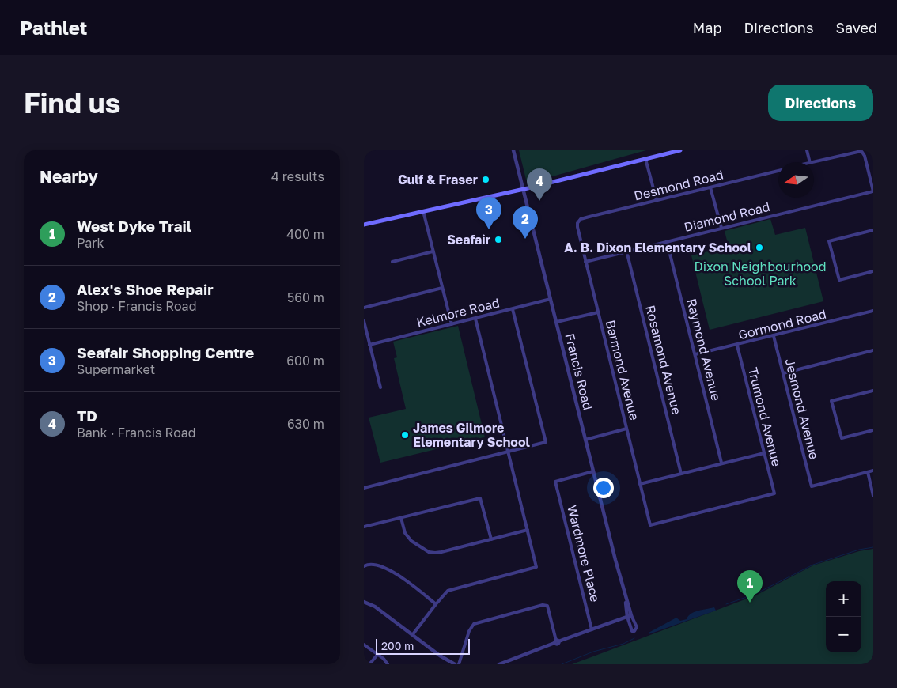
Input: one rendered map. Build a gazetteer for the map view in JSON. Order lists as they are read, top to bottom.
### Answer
{
  "streets": {
    "street": [
      "Desmond Road",
      "Diamond Road",
      "Kelmore Road",
      "Gormond Road",
      "Raymond Avenue",
      "Rosamond Avenue",
      "Barmond Avenue",
      "Francis Road",
      "Jesmond Avenue",
      "Trumond Avenue",
      "Wardmore Place"
    ]
  },
  "crossings": [
    ["Desmond Road", "Barmond Avenue"],
    ["Diamond Road", "Raymond Avenue"],
    ["Diamond Road", "Rosamond Avenue"],
    ["Diamond Road", "Barmond Avenue"],
    ["Kelmore Road", "Francis Road"],
    ["Gormond Road", "Raymond Avenue"],
    ["Gormond Road", "Jesmond Avenue"],
    ["Gormond Road", "Trumond Avenue"],
    ["Barmond Avenue", "Trumond Avenue"],
    ["Francis Road", "Wardmore Place"]
  ],
  "parks": ["Dixon Neighbourhood School Park"],
  "places": [
    "Gulf & Fraser",
    "Seafair",
    "A. B. Dixon Elementary School",
    "James Gilmore Elementary School"
  ],
  "scale_bar": "200 m",
  "north": "left",
  "page": {
    "header": "Pathlet",
    "nav": ["Map", "Directions", "Saved"],
    "buttons": "Directions",
    "title": "Find us",
    "heading": ["Nearby", "4 results"],
    "pins": [
      "4",
      "3",
      "2",
      "1"
    ],
    "list": [
      {
        "mark": "1",
        "name": "West Dyke Trail",
        "note": "Park",
        "value": "400 m"
      },
      {
        "mark": "2",
        "name": "Alex's Shoe Repair",
        "note": "Shop · Francis Road",
        "value": "560 m"
      },
      {
        "mark": "3",
        "name": "Seafair Shopping Centre",
        "note": "Supermarket",
        "value": "600 m"
      },
      {
        "mark": "4",
        "name": "TD",
        "note": "Bank · Francis Road",
        "value": "630 m"
      }
    ],
    "map_buttons": ["+", "−"],
    "scale": "200 m"
  }
}
